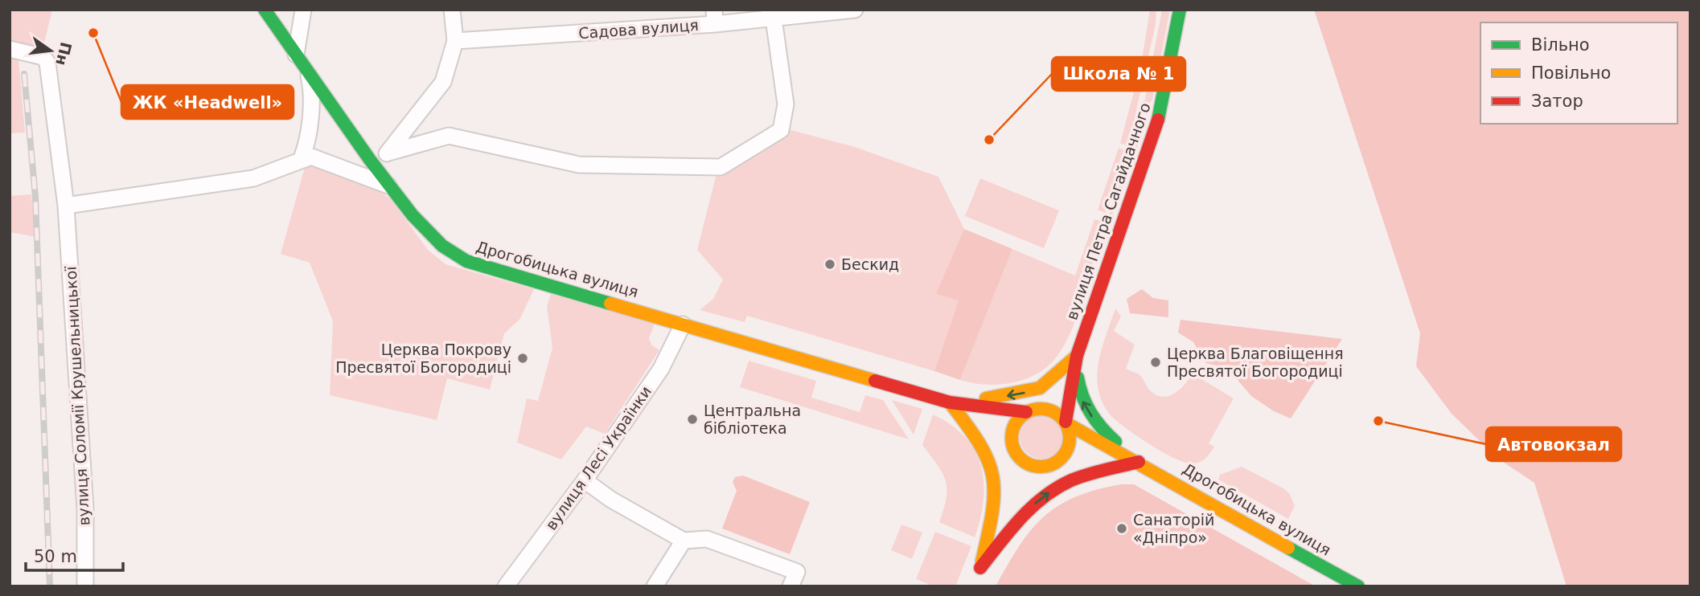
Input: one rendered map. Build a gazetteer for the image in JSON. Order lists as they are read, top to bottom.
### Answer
{
  "streets": {
    "street": [
      "Садова вулиця",
      "вулиця Петра Сагайдачного",
      "Дрогобицька вулиця",
      "вулиця Соломії Крушельницької",
      "вулиця Лесі Українки"
    ]
  },
  "crossings": [
    ["Дрогобицька вулиця", "вулиця Лесі Українки"]
  ],
  "places": [
    "ЖК «Headwell»",
    "Школа № 1",
    "Бескид",
    "Церква Покрову Пресвятої Богородиці",
    "Церква Благовіщення Пресвятої Богородиці",
    "Центральна бібліотека",
    "Автовокзал",
    "Санаторій «Дніпро»"
  ],
  "legend": ["Вільно", "Повільно", "Затор"],
  "scale_bar": "50 m",
  "north": "right"
}
